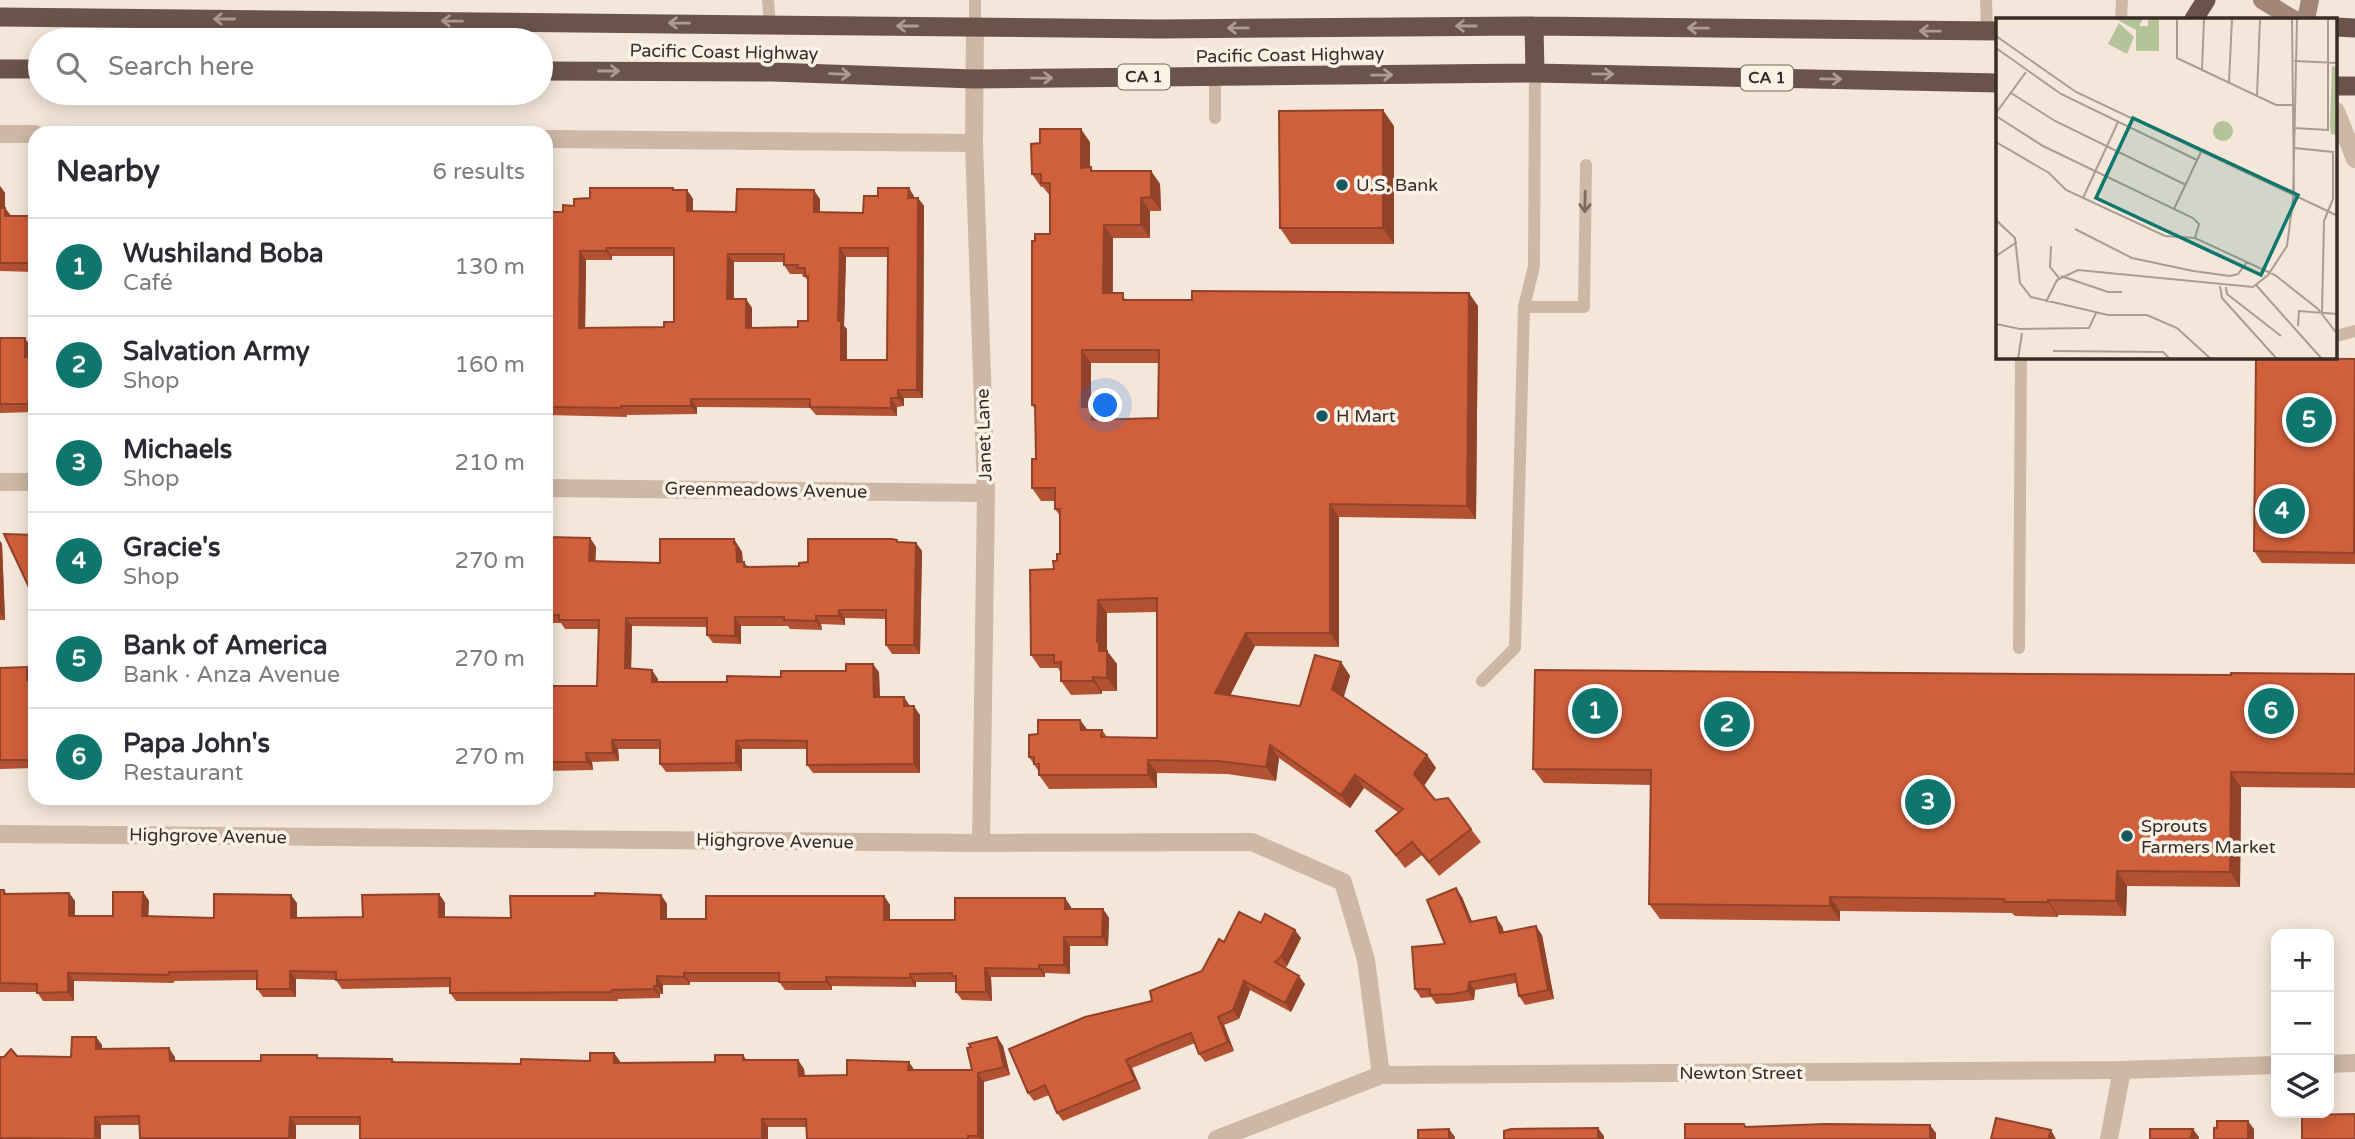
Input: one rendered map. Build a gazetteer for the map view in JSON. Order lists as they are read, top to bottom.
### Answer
{
  "streets": {
    "highway": ["Pacific Coast Highway", "CA 1"],
    "street": [
      "Janet Lane",
      "Greenmeadows Avenue",
      "Highgrove Avenue",
      "Newton Street"
    ]
  },
  "crossings": [
    ["Pacific Coast Highway", "Janet Lane"],
    ["Janet Lane", "Greenmeadows Avenue"],
    ["Janet Lane", "Highgrove Avenue"],
    ["Highgrove Avenue", "Newton Street"]
  ],
  "places": ["U.S. Bank", "H Mart", "Sprouts Farmers Market"],
  "page": {
    "search": "Search here",
    "heading": ["Nearby", "6 results"],
    "list": [
      {
        "mark": "1",
        "name": "Wushiland Boba",
        "note": "Café",
        "value": "130 m"
      },
      {
        "mark": "2",
        "name": "Salvation Army",
        "note": "Shop",
        "value": "160 m"
      },
      {
        "mark": "3",
        "name": "Michaels",
        "note": "Shop",
        "value": "210 m"
      },
      {
        "mark": "4",
        "name": "Gracie's",
        "note": "Shop",
        "value": "270 m"
      },
      {
        "mark": "5",
        "name": "Bank of America",
        "note": "Bank · Anza Avenue",
        "value": "270 m"
      },
      {
        "mark": "6",
        "name": "Papa John's",
        "note": "Restaurant",
        "value": "270 m"
      }
    ],
    "pins": [
      "5",
      "4",
      "1",
      "6",
      "2",
      "3"
    ],
    "map_buttons": ["+", "−"]
  }
}
